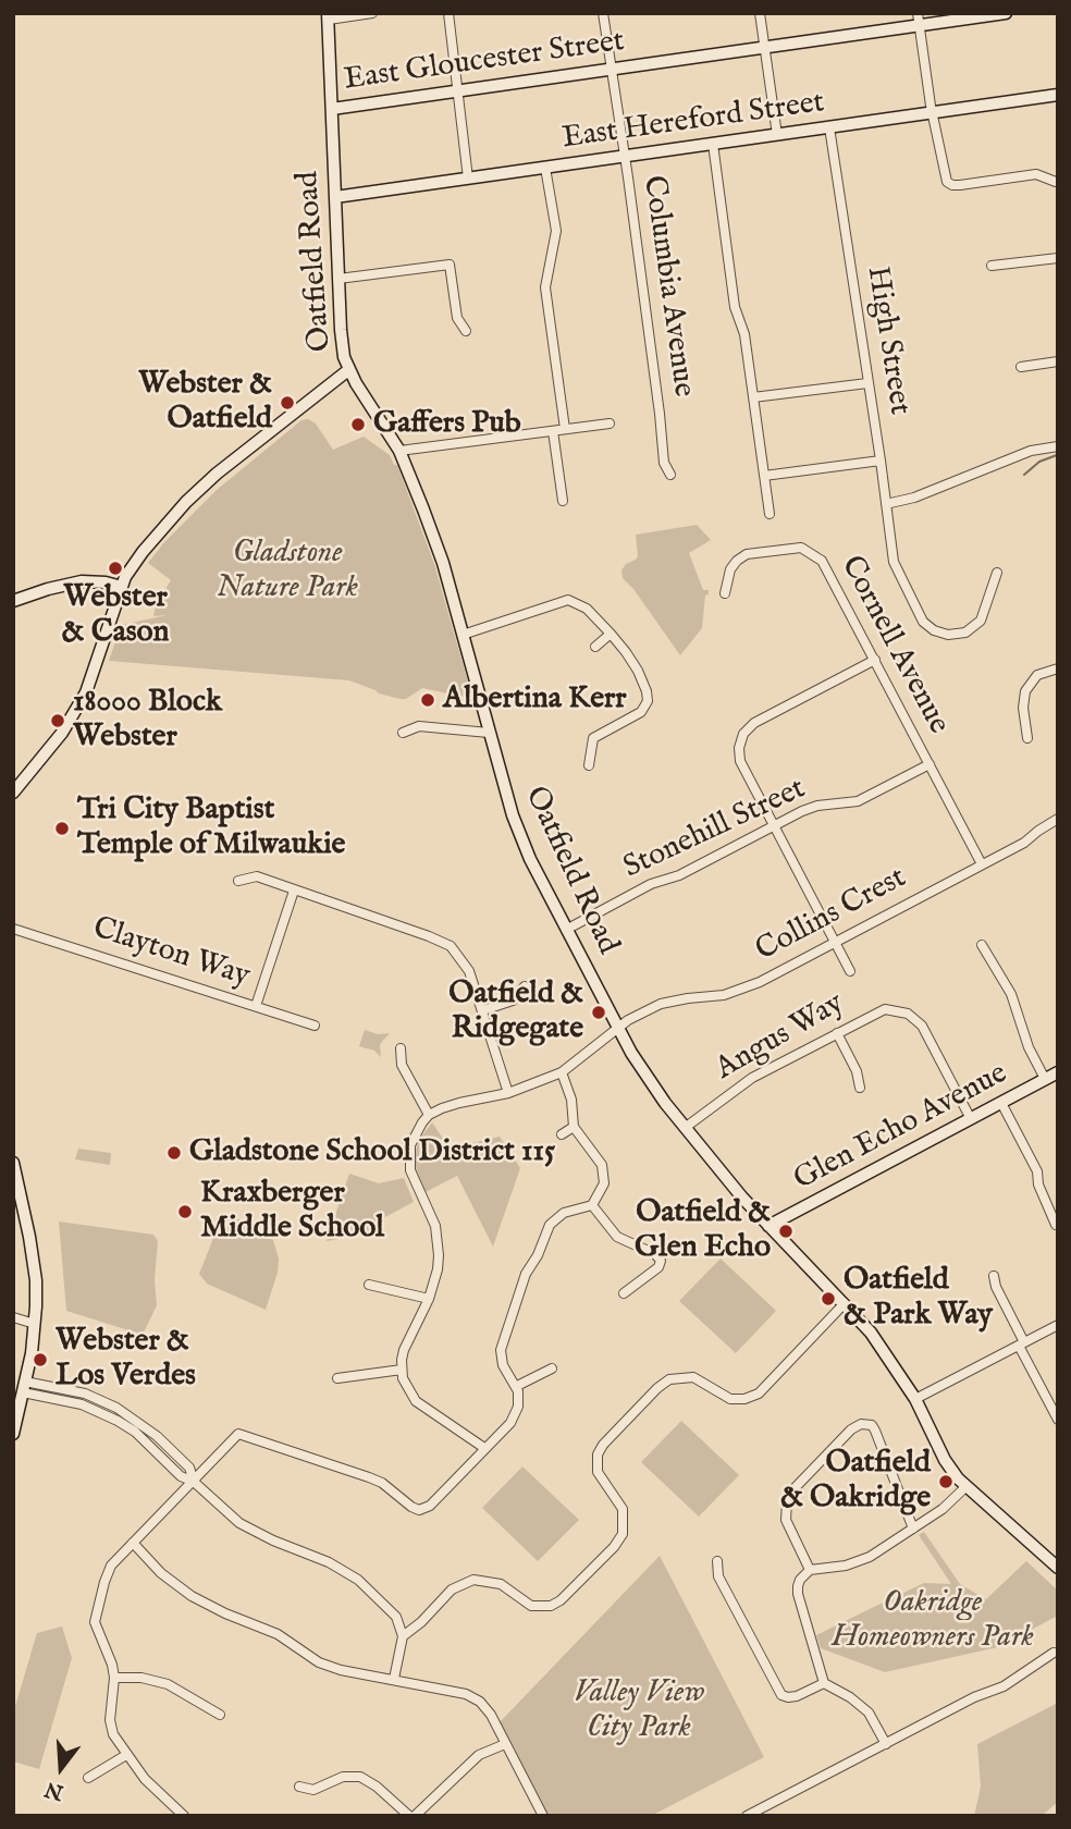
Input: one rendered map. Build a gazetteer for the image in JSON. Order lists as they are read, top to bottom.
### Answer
{
  "streets": {
    "street": [
      "East Gloucester Street",
      "East Hereford Street",
      "Oatfield Road",
      "Columbia Avenue",
      "High Street",
      "Cornell Avenue",
      "Stonehill Street",
      "Collins Crest",
      "Clayton Way",
      "Angus Way",
      "Glen Echo Avenue"
    ]
  },
  "crossings": [
    ["East Gloucester Street", "Oatfield Road"],
    ["East Gloucester Street", "Columbia Avenue"],
    ["East Hereford Street", "Oatfield Road"],
    ["East Hereford Street", "Columbia Avenue"],
    ["East Hereford Street", "High Street"],
    ["Oatfield Road", "Stonehill Street"],
    ["Oatfield Road", "Collins Crest"],
    ["Oatfield Road", "Angus Way"],
    ["Oatfield Road", "Glen Echo Avenue"],
    ["Cornell Avenue", "Stonehill Street"],
    ["Cornell Avenue", "Collins Crest"],
    ["Angus Way", "Glen Echo Avenue"]
  ],
  "parks": ["Gladstone Nature Park", "Oakridge Homeowners Park", "Valley View City Park"],
  "places": [
    "Webster & Oatfield",
    "Gaffers Pub",
    "Webster & Cason",
    "Albertina Kerr",
    "18000 Block Webster",
    "Tri City Baptist Temple of Milwaukie",
    "Oatfield & Ridgegate",
    "Gladstone School District 115",
    "Kraxberger Middle School",
    "Oatfield & Glen Echo",
    "Oatfield & Park Way",
    "Webster & Los Verdes",
    "Oatfield & Oakridge"
  ],
  "north": "bottom"
}
